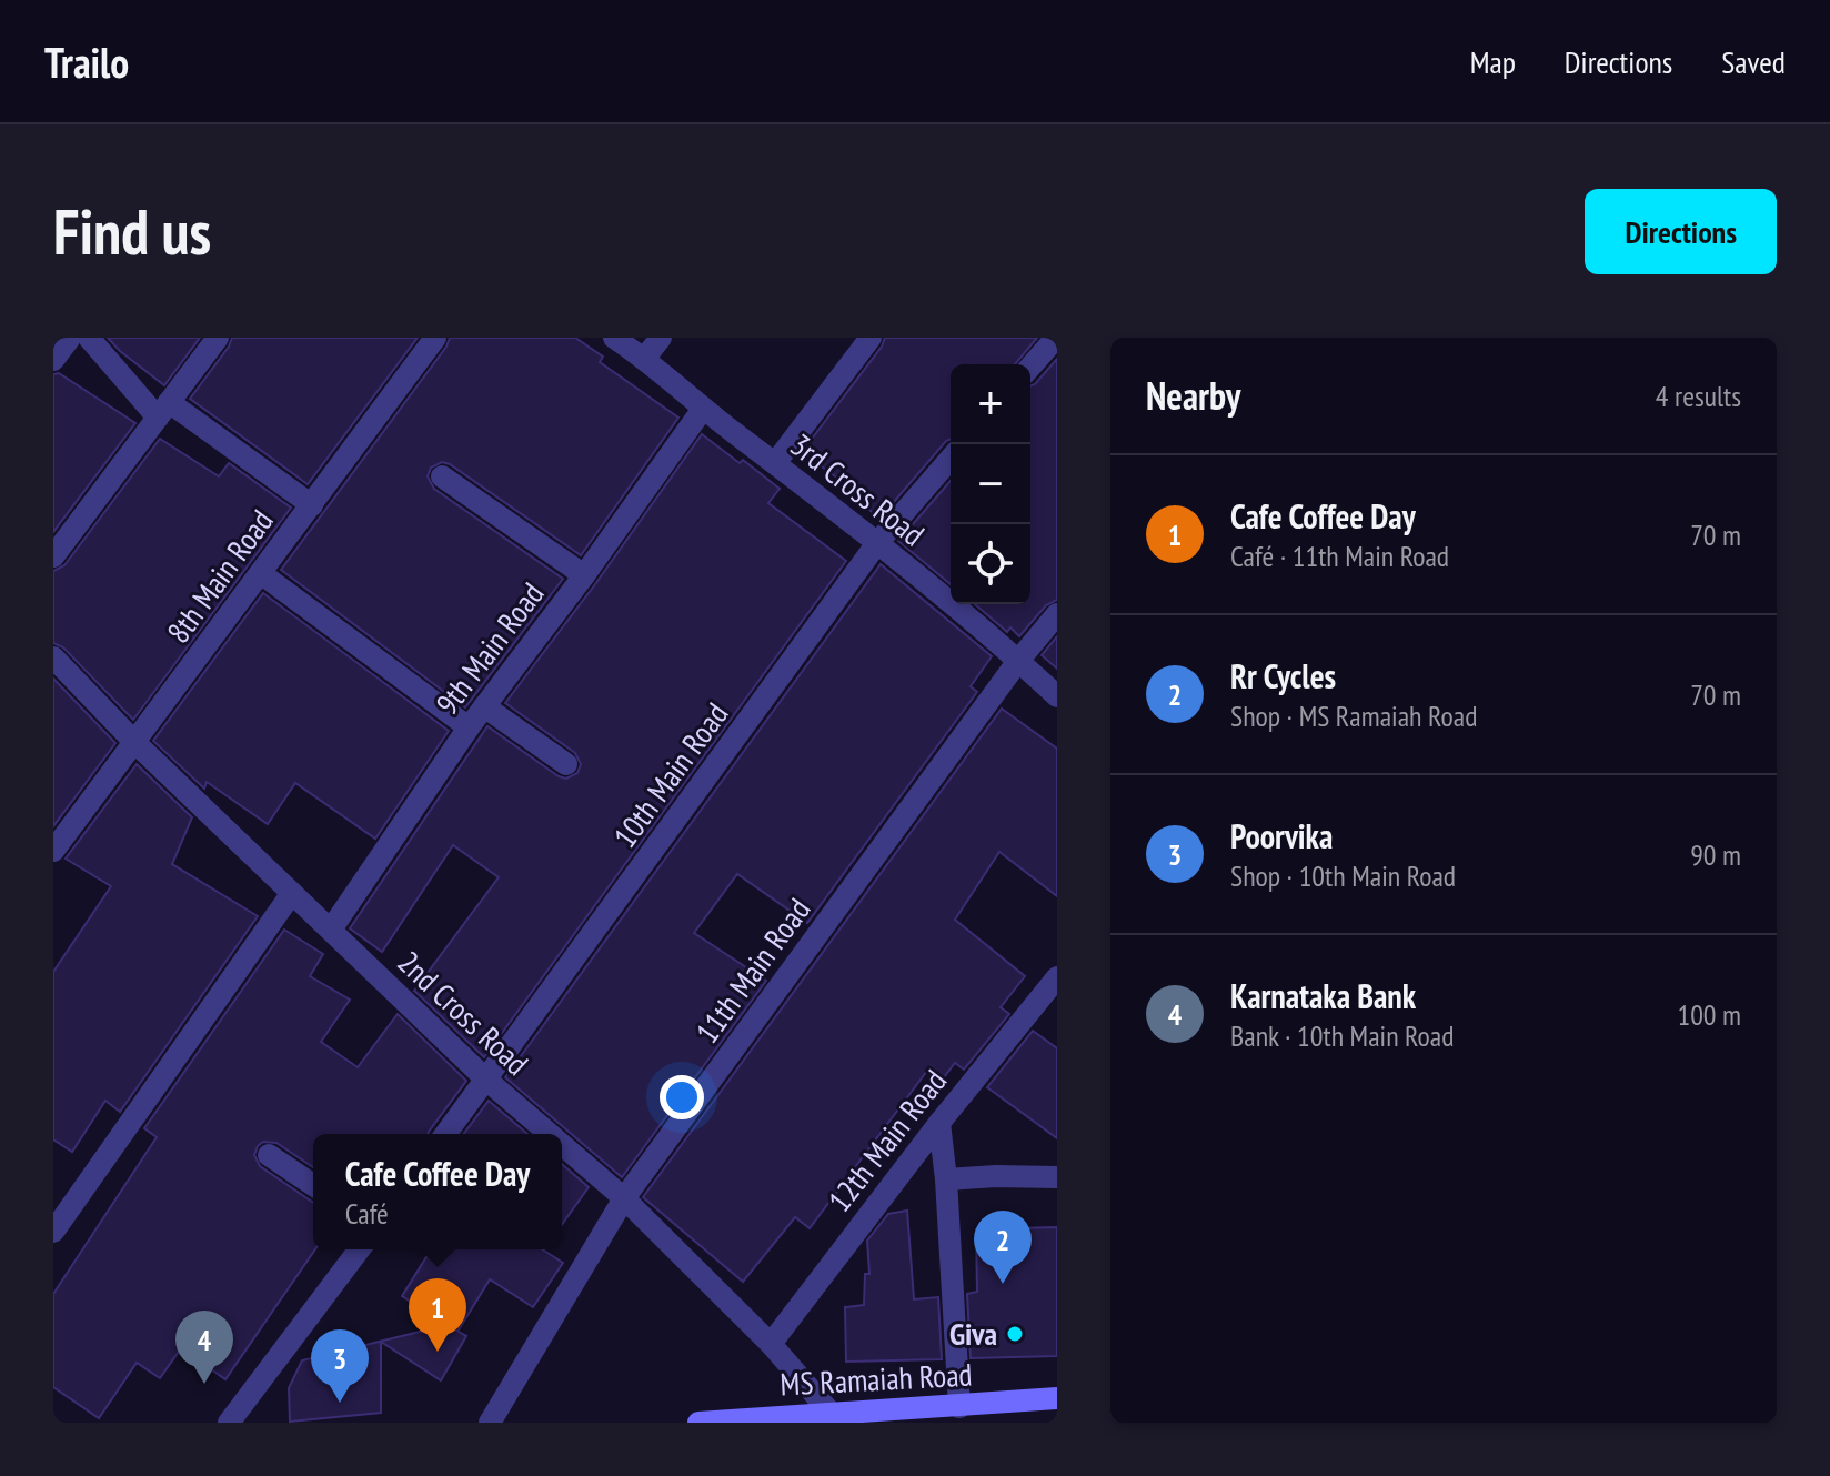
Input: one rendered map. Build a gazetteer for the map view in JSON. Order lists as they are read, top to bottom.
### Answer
{
  "streets": {
    "main road": ["MS Ramaiah Road"],
    "street": [
      "3rd Cross Road",
      "8th Main Road",
      "9th Main Road",
      "10th Main Road",
      "11th Main Road",
      "2nd Cross Road",
      "12th Main Road"
    ]
  },
  "crossings": [
    ["3rd Cross Road", "9th Main Road"],
    ["3rd Cross Road", "10th Main Road"],
    ["3rd Cross Road", "11th Main Road"],
    ["8th Main Road", "2nd Cross Road"],
    ["9th Main Road", "2nd Cross Road"],
    ["10th Main Road", "2nd Cross Road"],
    ["11th Main Road", "2nd Cross Road"],
    ["2nd Cross Road", "12th Main Road"],
    ["2nd Cross Road", "MS Ramaiah Road"]
  ],
  "places": ["Giva"],
  "page": {
    "header": "Trailo",
    "nav": ["Map", "Directions", "Saved"],
    "buttons": "Directions",
    "title": "Find us",
    "heading": ["Nearby", "4 results"],
    "map_buttons": ["+", "−"],
    "list": [
      {
        "mark": "1",
        "name": "Cafe Coffee Day",
        "note": "Café · 11th Main Road",
        "value": "70 m"
      },
      {
        "mark": "2",
        "name": "Rr Cycles",
        "note": "Shop · MS Ramaiah Road",
        "value": "70 m"
      },
      {
        "mark": "3",
        "name": "Poorvika",
        "note": "Shop · 10th Main Road",
        "value": "90 m"
      },
      {
        "mark": "4",
        "name": "Karnataka Bank",
        "note": "Bank · 10th Main Road",
        "value": "100 m"
      }
    ],
    "popup": ["Cafe Coffee Day", "Café"],
    "pins": [
      "2",
      "1",
      "4",
      "3"
    ]
  }
}
